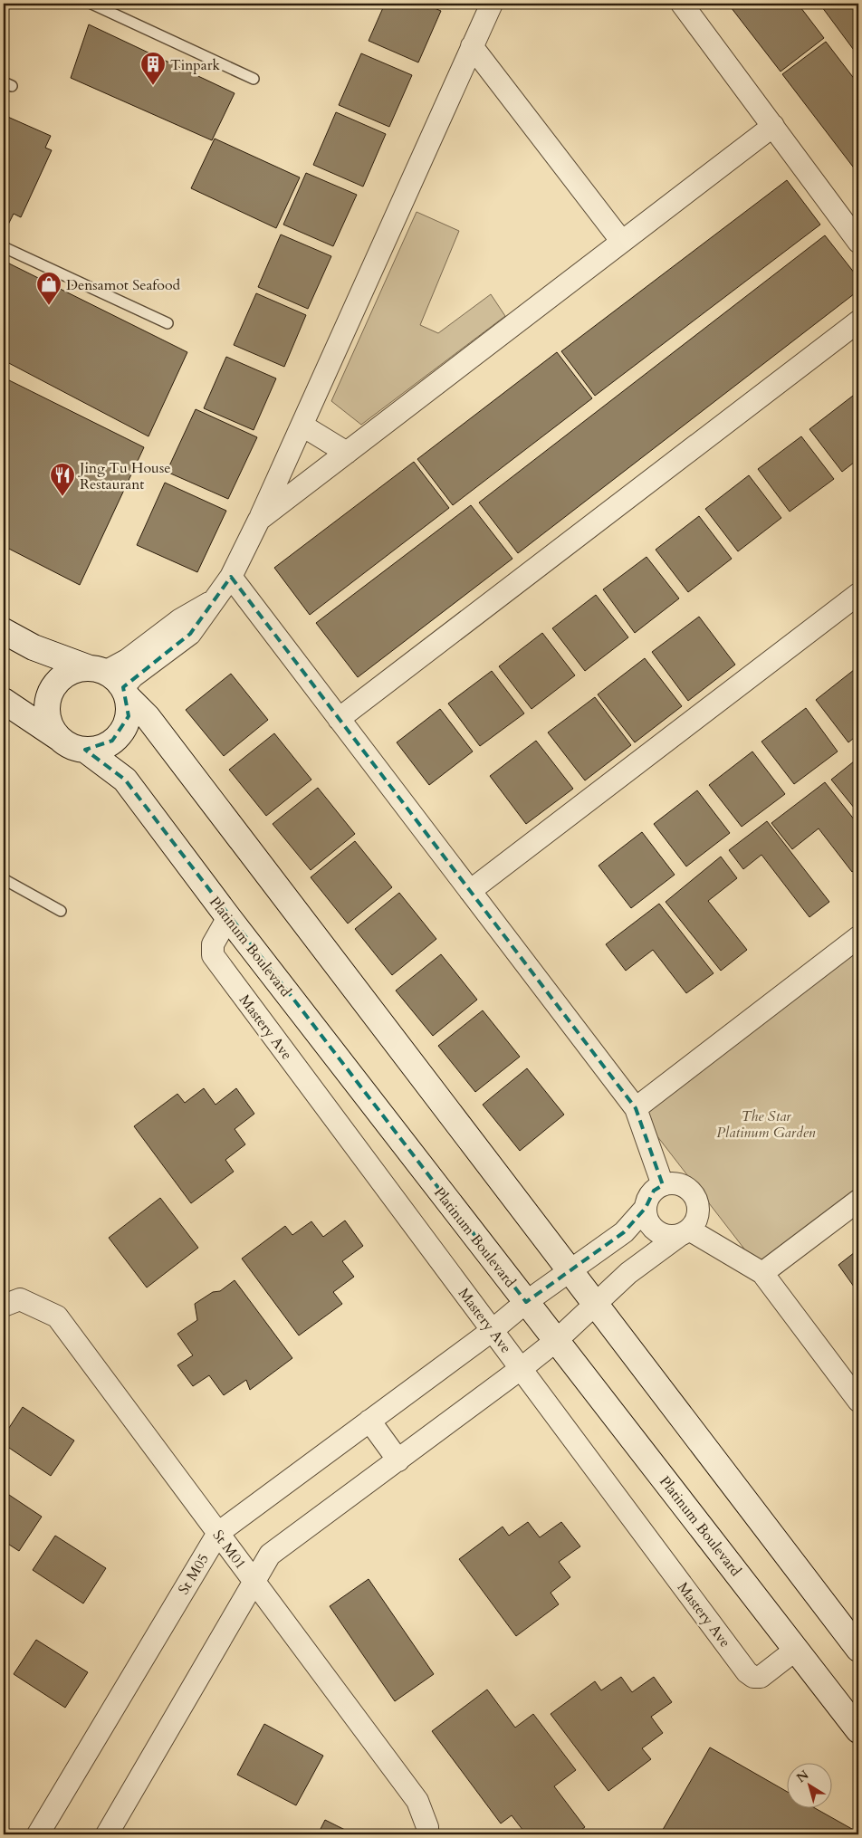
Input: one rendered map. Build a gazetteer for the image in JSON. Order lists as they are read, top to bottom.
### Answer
{
  "streets": {
    "street": [
      "Platinum Boulevard",
      "Mastery Ave",
      "St M01",
      "St M05"
    ]
  },
  "crossings": [
    ["Platinum Boulevard", "Mastery Ave"],
    ["Platinum Boulevard", "St M05"],
    ["Mastery Ave", "St M05"],
    ["St M01", "St M05"]
  ],
  "parks": ["The Star Platinum Garden"],
  "places": {
    "building": ["Tinpark"],
    "shop": ["Densamot Seafood"],
    "restaurant": ["Jing Tu House Restaurant"]
  },
  "north": "top left"
}
